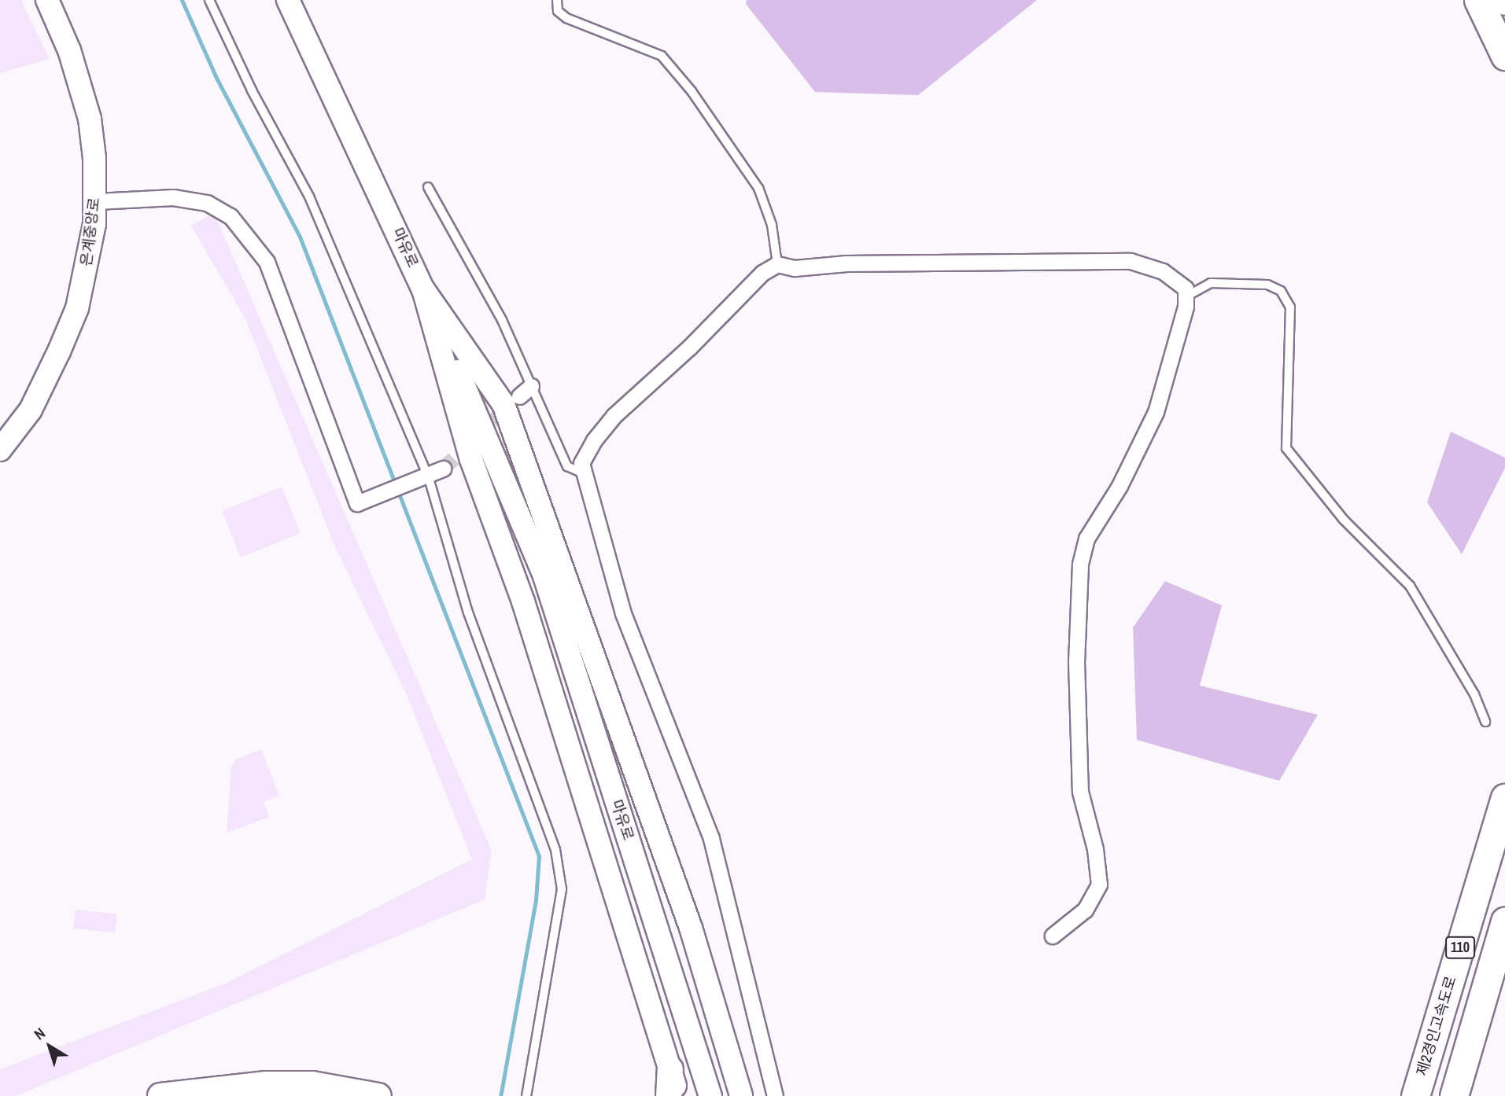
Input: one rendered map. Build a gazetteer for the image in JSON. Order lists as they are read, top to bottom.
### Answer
{
  "streets": {
    "highway": ["110", "제2경인고속도로"],
    "main road": ["은계중앙로", "마유로"]
  },
  "north": "top left"
}
